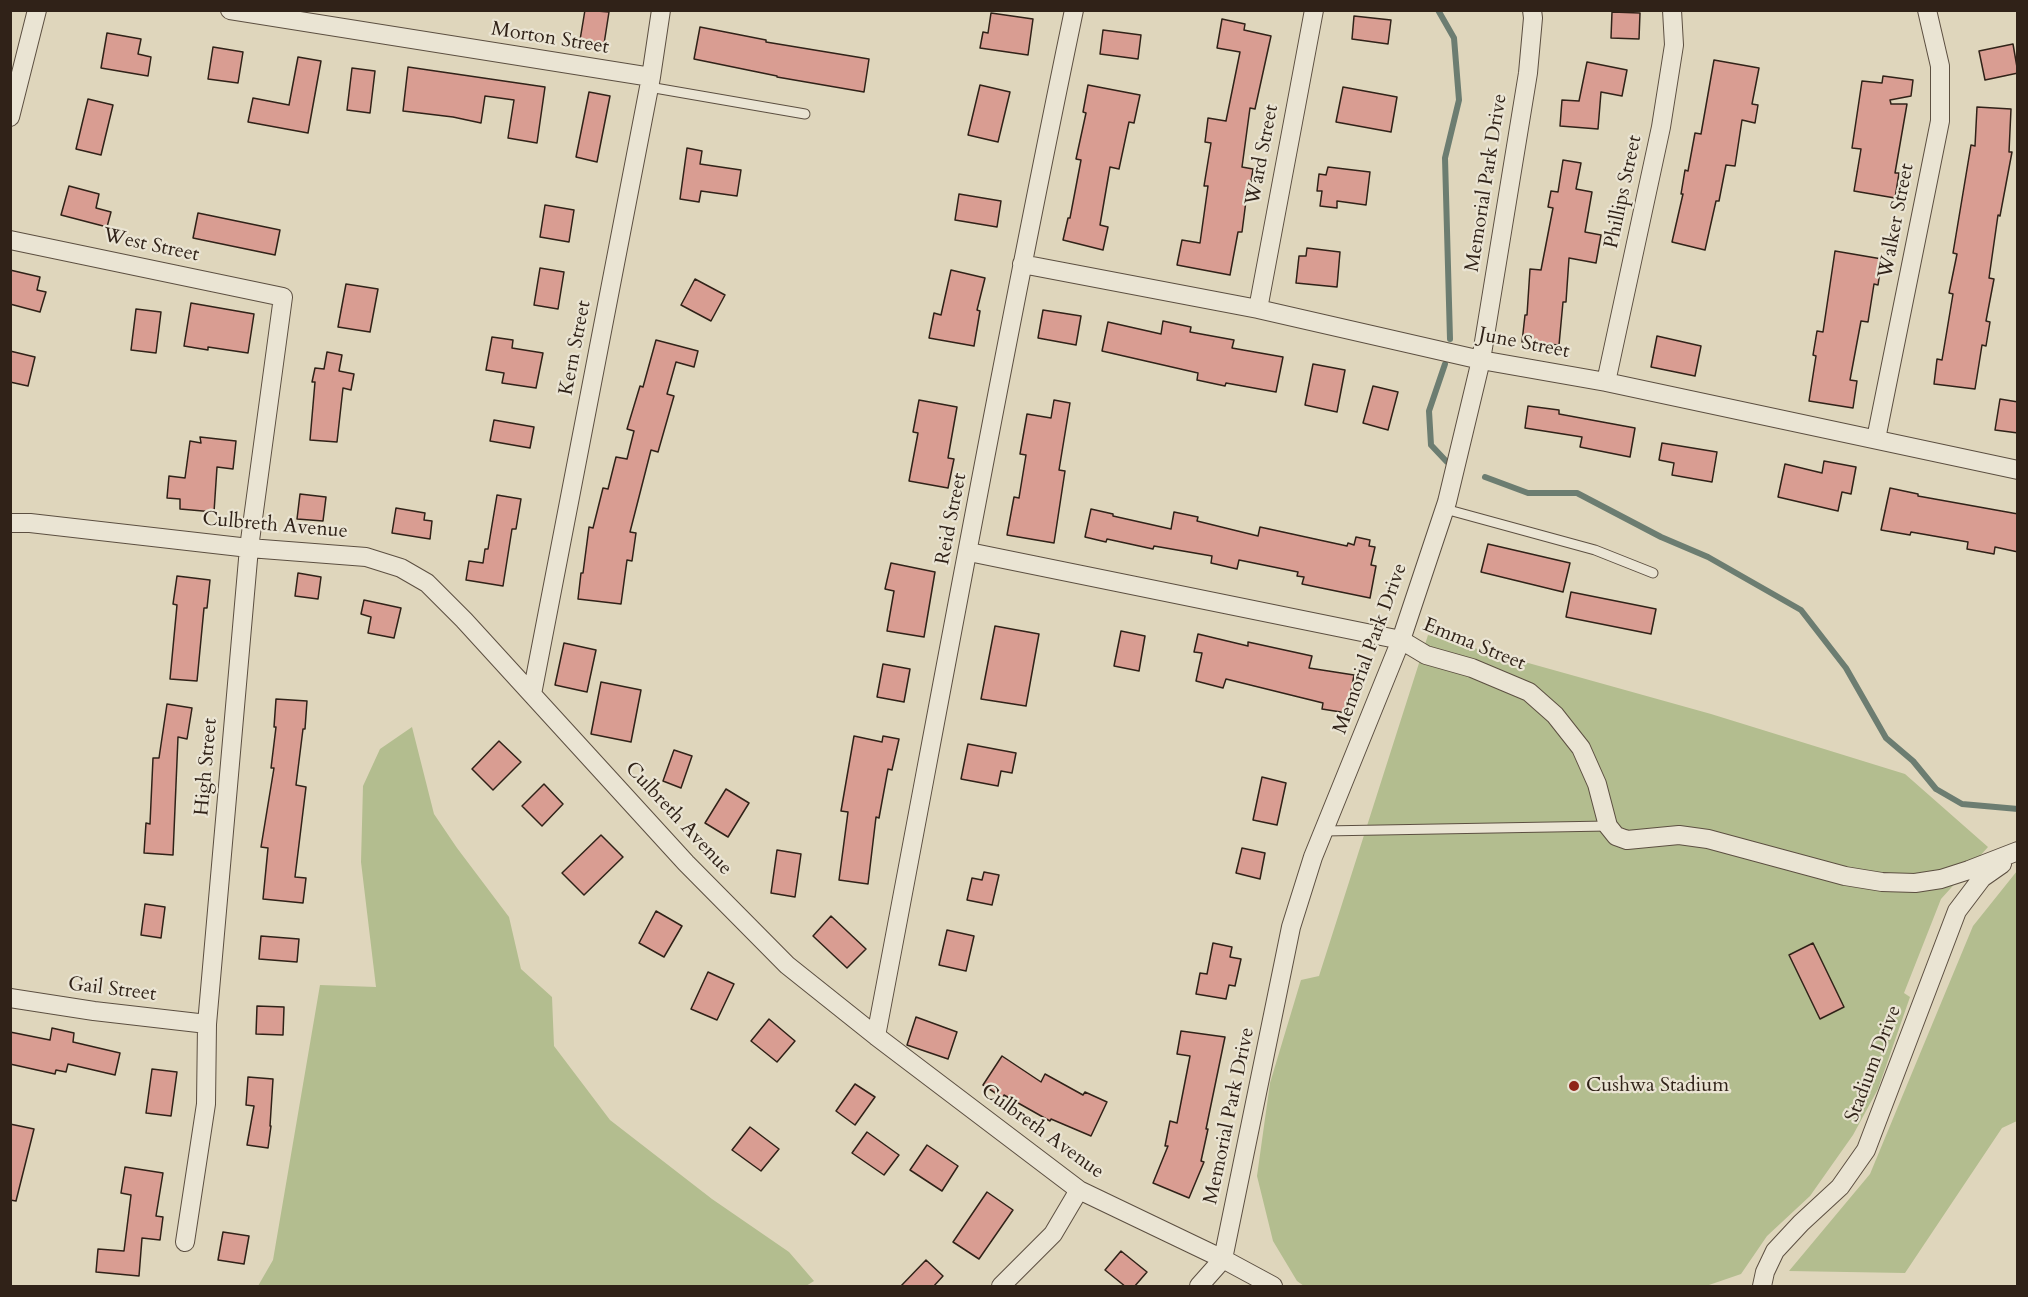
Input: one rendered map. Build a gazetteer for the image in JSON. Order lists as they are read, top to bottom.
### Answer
{
  "streets": {
    "street": [
      "Morton Street",
      "Ward Street",
      "Memorial Park Drive",
      "Phillips Street",
      "Walker Street",
      "West Street",
      "June Street",
      "Kern Street",
      "Reid Street",
      "Culbreth Avenue",
      "Emma Street",
      "High Street",
      "Gail Street",
      "Stadium Drive"
    ]
  },
  "crossings": [
    ["Morton Street", "Kern Street"],
    ["Ward Street", "June Street"],
    ["Memorial Park Drive", "June Street"],
    ["Memorial Park Drive", "Culbreth Avenue"],
    ["Memorial Park Drive", "Emma Street"],
    ["Phillips Street", "June Street"],
    ["Walker Street", "June Street"],
    ["West Street", "High Street"],
    ["June Street", "Reid Street"],
    ["Kern Street", "Culbreth Avenue"],
    ["Reid Street", "Culbreth Avenue"],
    ["Reid Street", "Emma Street"],
    ["Culbreth Avenue", "High Street"],
    ["High Street", "Gail Street"]
  ],
  "places": ["Cushwa Stadium"]
}
